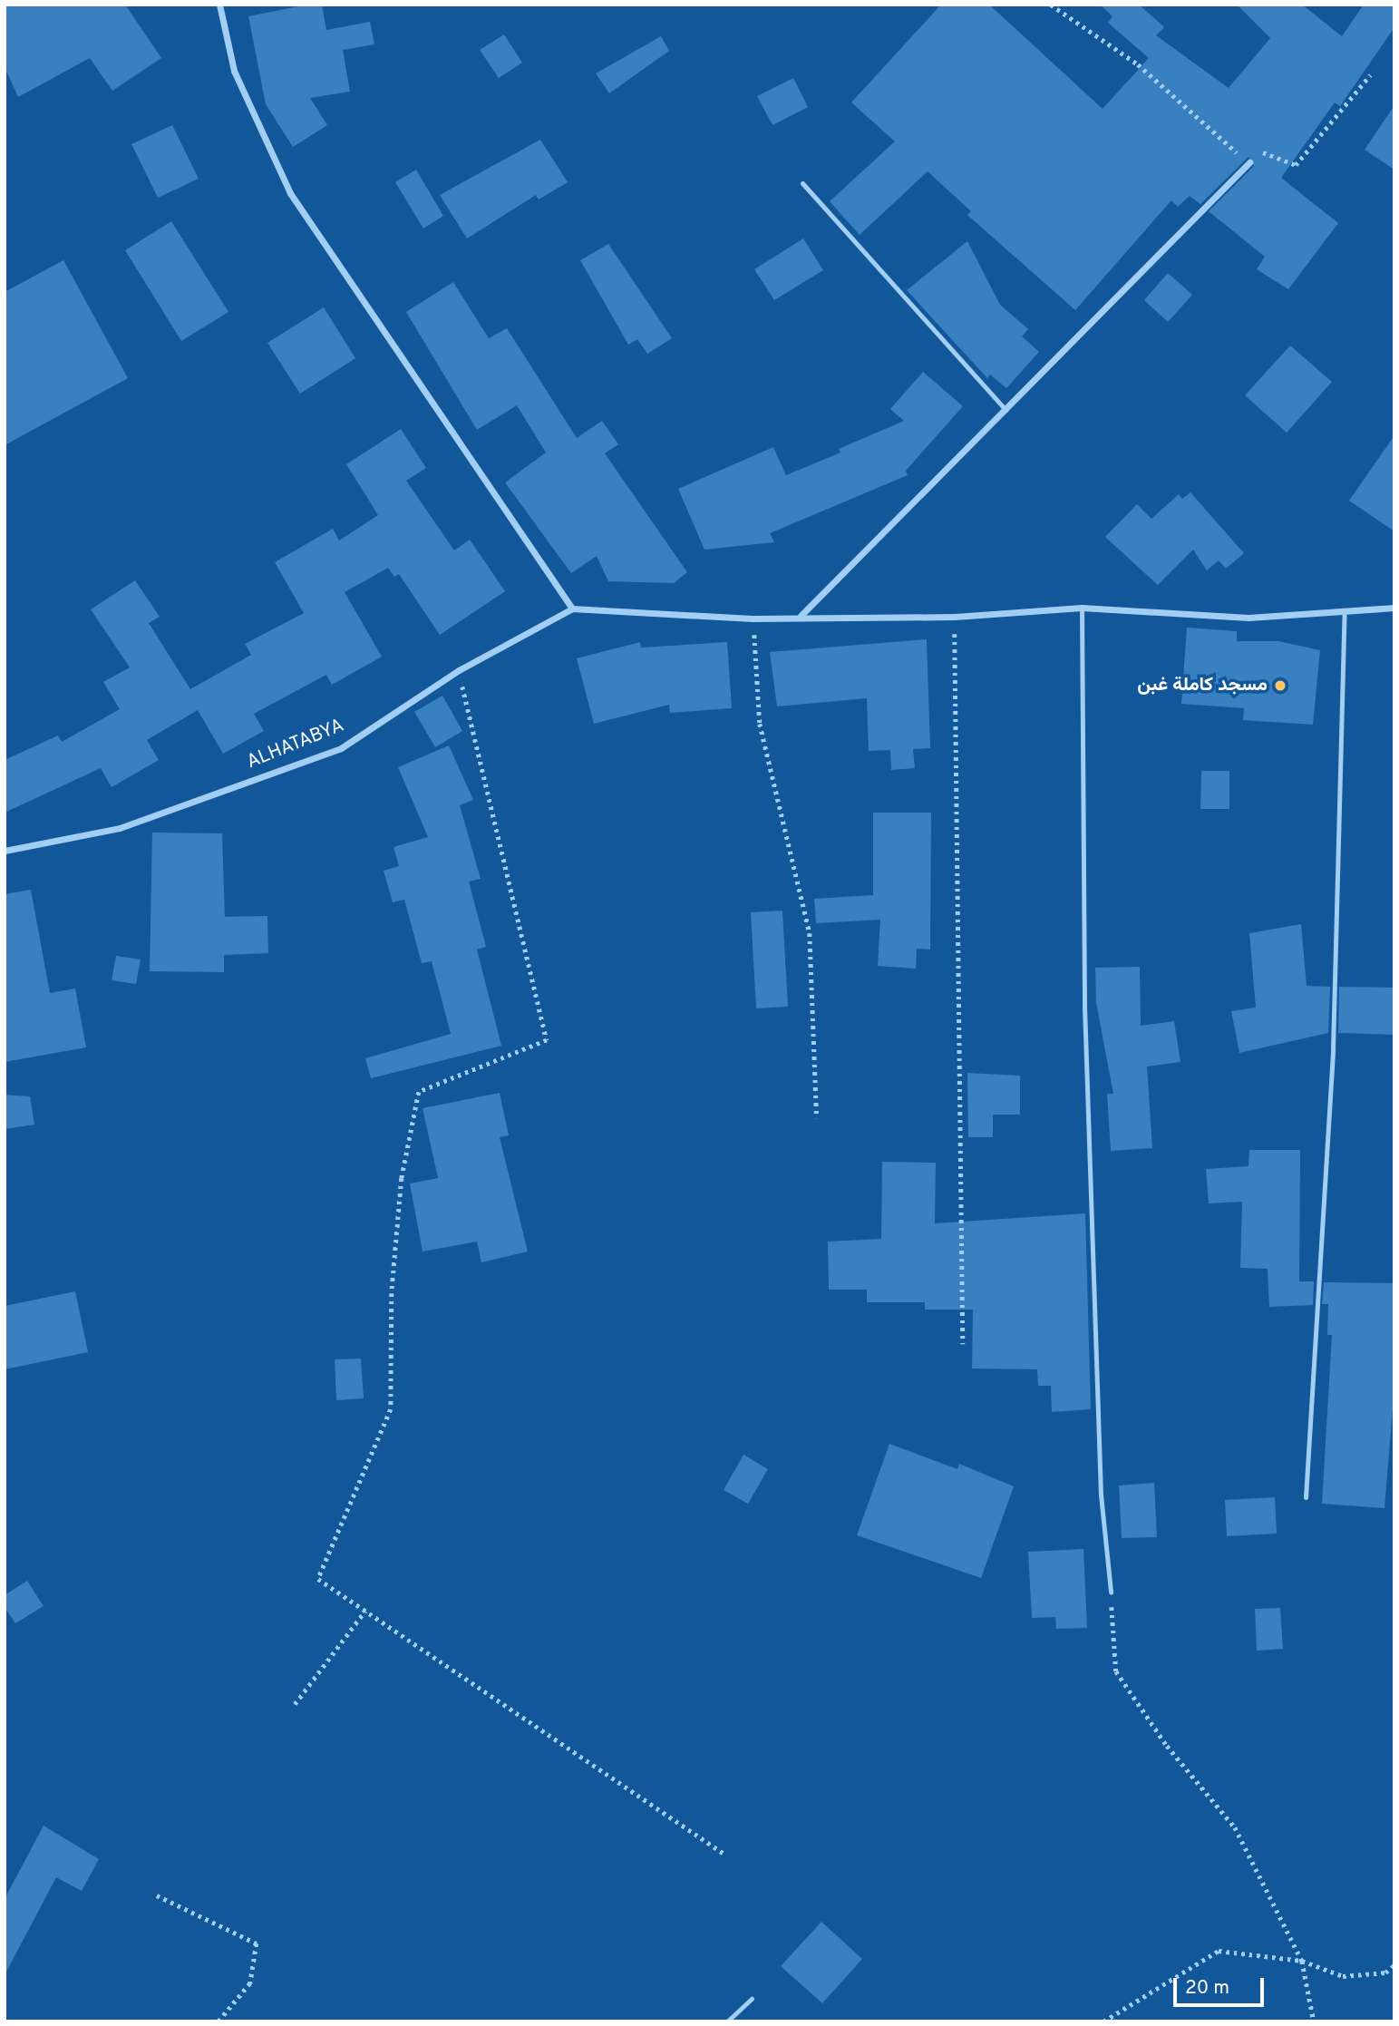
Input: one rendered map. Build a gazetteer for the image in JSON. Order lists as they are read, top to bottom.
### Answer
{
  "streets": {
    "street": ["ALHATABYA"]
  },
  "places": ["مسجد كاملة غبن"],
  "scale_bar": "20 m"
}
